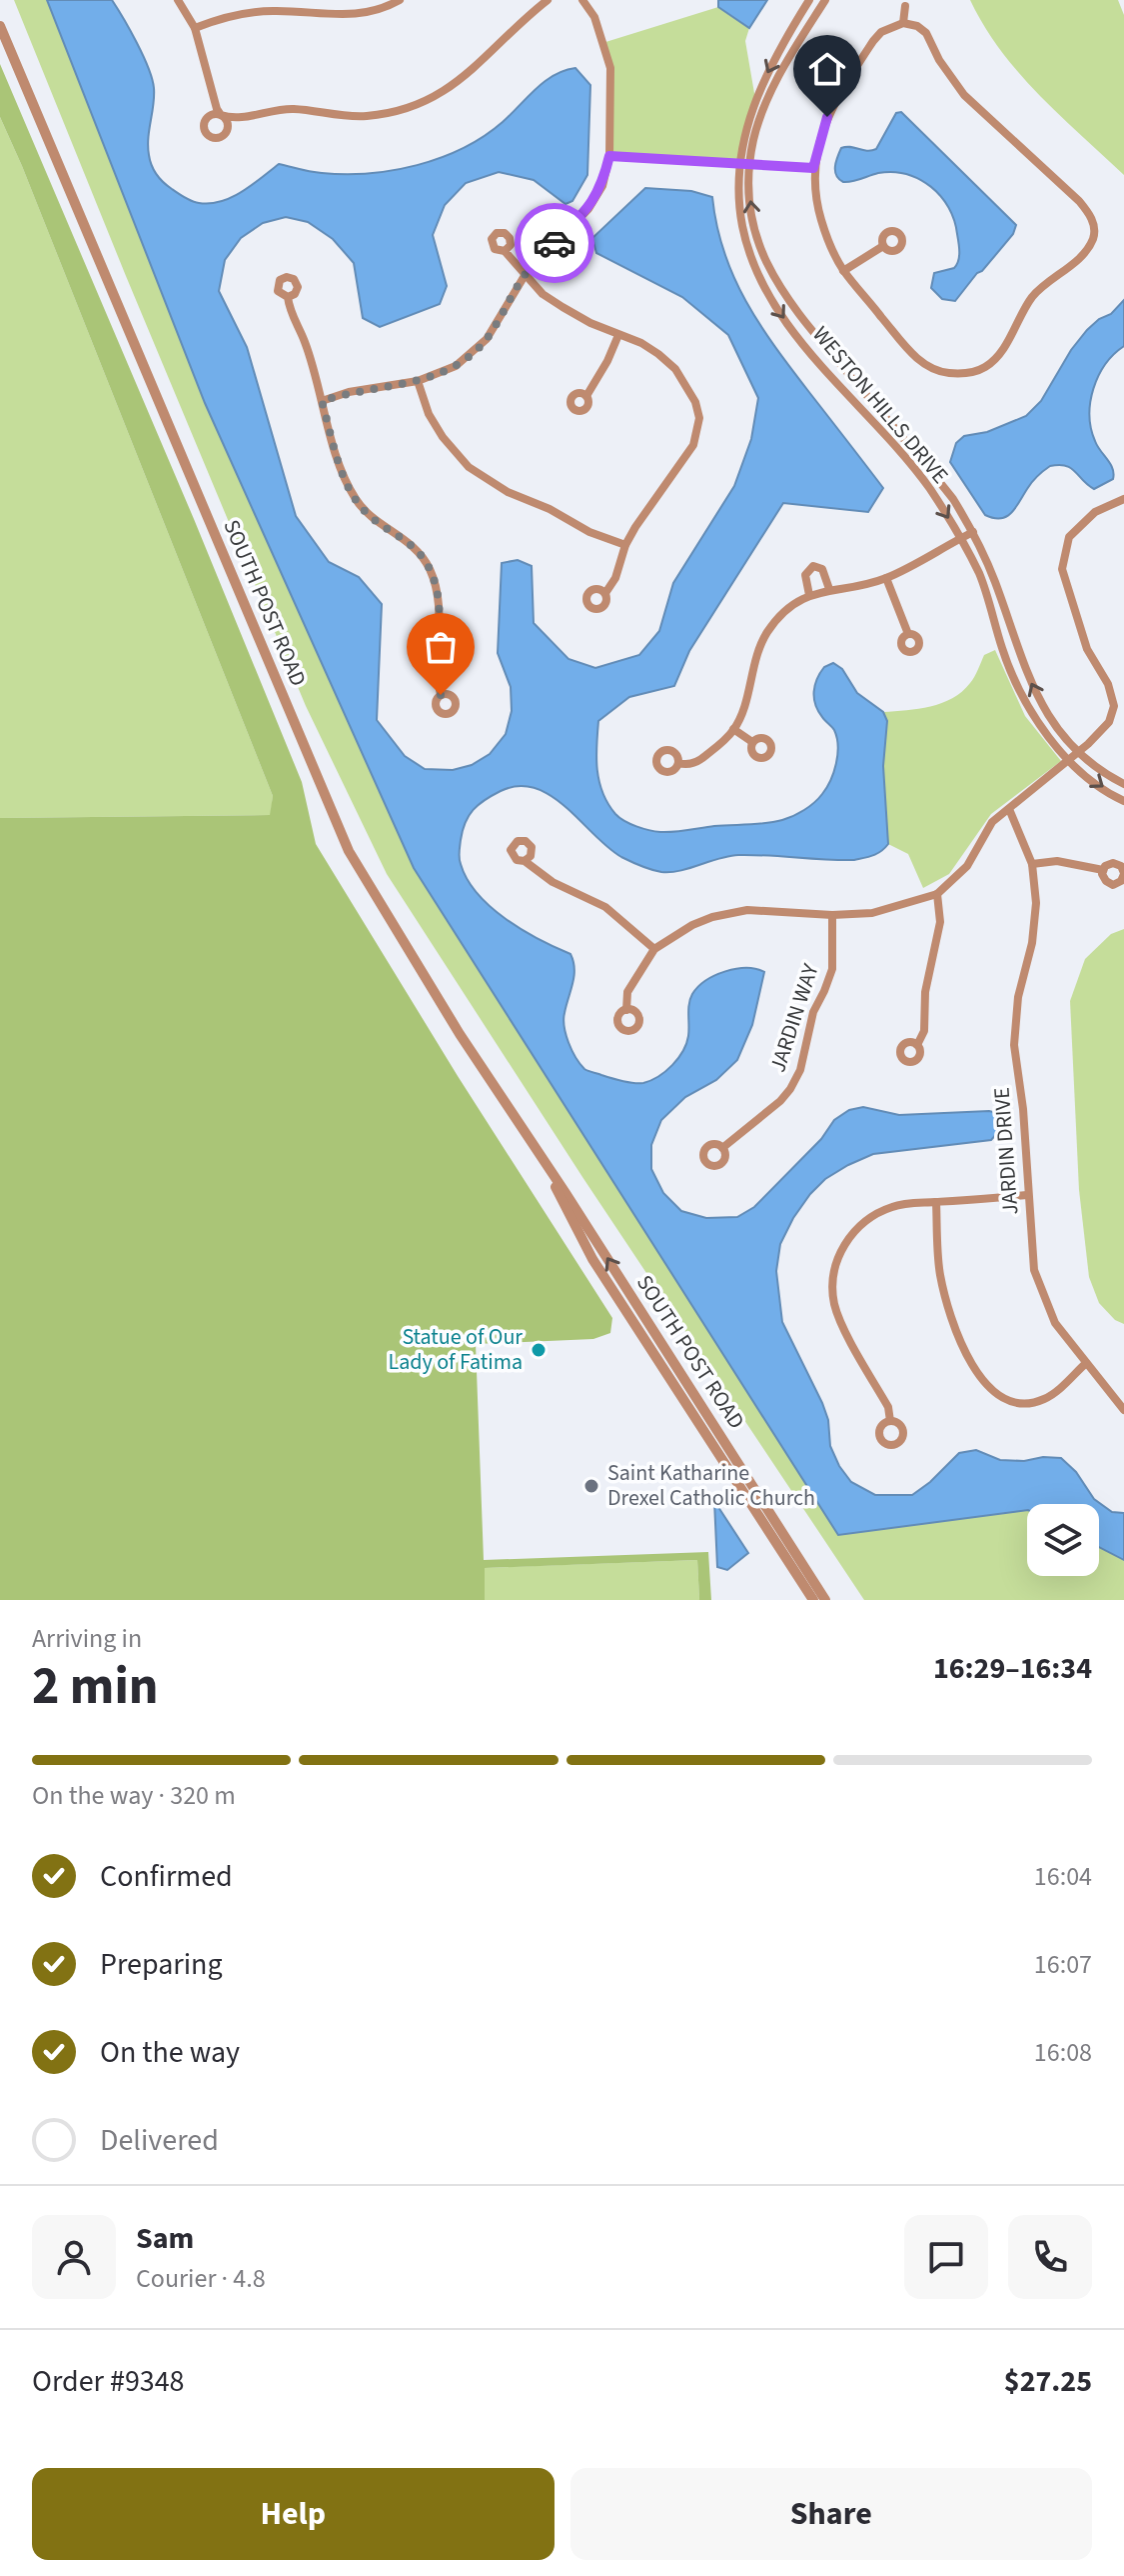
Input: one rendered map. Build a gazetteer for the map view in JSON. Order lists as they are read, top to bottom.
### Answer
{
  "streets": {
    "street": [
      "WESTON HILLS DRIVE",
      "SOUTH POST ROAD",
      "JARDIN WAY",
      "JARDIN DRIVE"
    ]
  },
  "places": ["Statue of Our Lady of Fatima", "Saint Katharine Drexel Catholic Church"],
  "page": {
    "heading": ["2 min", "Arriving in", "16:29–16:34"],
    "panel": [
      "Sam",
      "Courier · 4.8",
      "Order #9348",
      "$27.25"
    ],
    "bar": "On the way · 320 m",
    "list": [
      ["Confirmed", "16:04"],
      ["Preparing", "16:07"],
      ["On the way", "16:08"],
      "Delivered"
    ],
    "buttons": ["Help", "Share"]
  }
}
